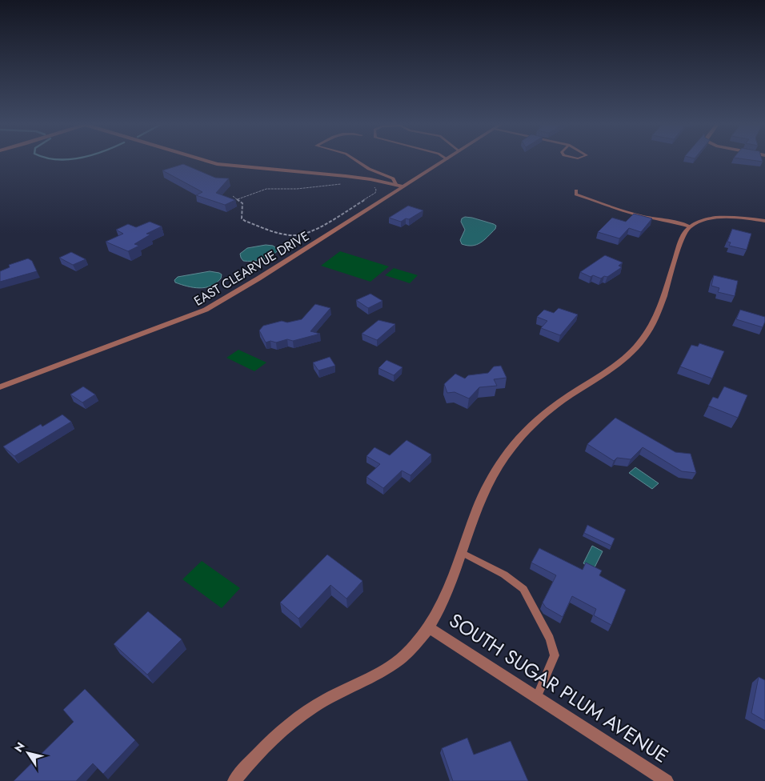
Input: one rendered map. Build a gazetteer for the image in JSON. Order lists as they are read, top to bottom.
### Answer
{
  "streets": {
    "street": ["EAST CLEARVUE DRIVE", "SOUTH SUGAR PLUM AVENUE"]
  },
  "north": "top left"
}
